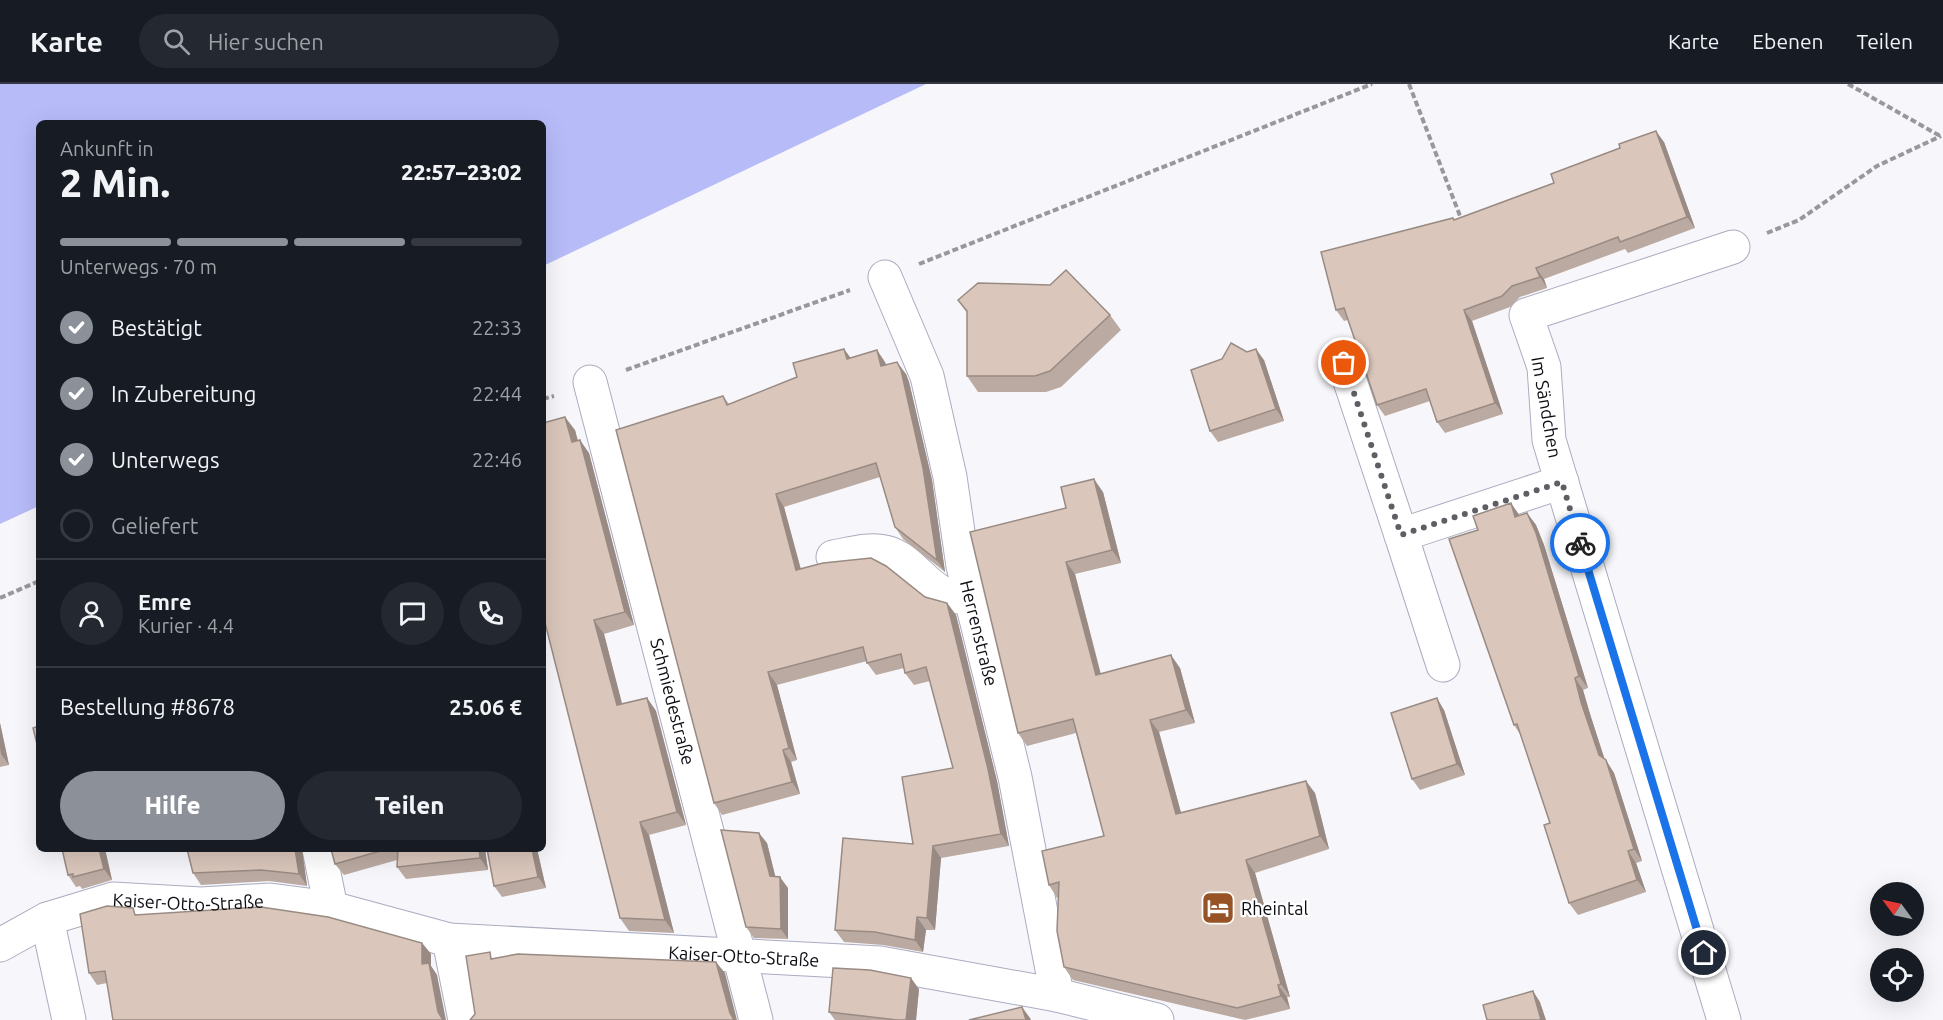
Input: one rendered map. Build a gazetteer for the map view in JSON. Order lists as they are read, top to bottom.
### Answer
{
  "streets": {
    "street": [
      "Im Sändchen",
      "Herrenstraße",
      "Schmiedestraße",
      "Kaiser-Otto-Straße"
    ]
  },
  "crossings": [
    ["Herrenstraße", "Kaiser-Otto-Straße"],
    ["Schmiedestraße", "Kaiser-Otto-Straße"]
  ],
  "places": {
    "hotel": ["Rheintal"]
  },
  "north": "top left",
  "page": {
    "header": "Karte",
    "search": "Hier suchen",
    "nav": ["Karte", "Ebenen", "Teilen"],
    "heading": ["2 Min.", "Ankunft in", "22:57–23:02"],
    "panel": [
      "Emre",
      "Kurier · 4.4",
      "Bestellung #8678",
      "25.06 €"
    ],
    "bar": "Unterwegs · 70 m",
    "list": [
      ["Bestätigt", "22:33"],
      ["In Zubereitung", "22:44"],
      ["Unterwegs", "22:46"],
      "Geliefert"
    ],
    "buttons": ["Hilfe", "Teilen"]
  }
}
